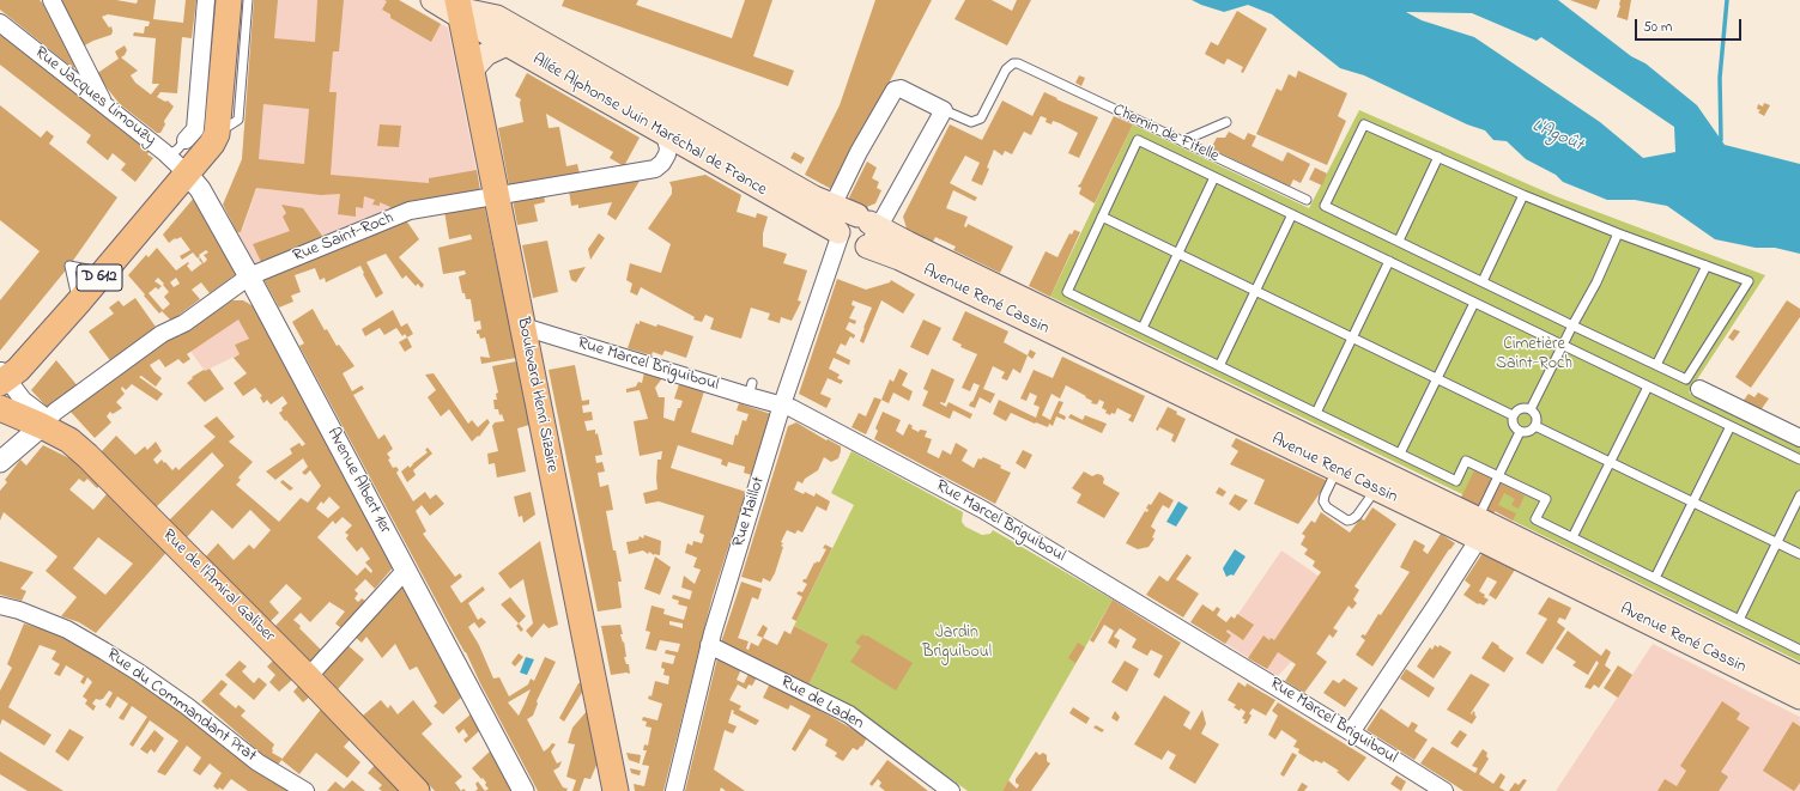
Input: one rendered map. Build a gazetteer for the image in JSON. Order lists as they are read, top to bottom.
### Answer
{
  "streets": {
    "main road": [
      "Allée Alphonse Juin Maréchal de France",
      "D 612",
      "Avenue René Cassin",
      "Boulevard Henri Sizaire",
      "Rue de l'Amiral Galiber"
    ],
    "street": [
      "Rue Jacques Limouzy",
      "Rue Saint-Roch",
      "Rue Marcel Briguiboul",
      "Avenue Albert 1er",
      "Rue Maillot",
      "Rue de Laden",
      "Rue du Commandant Prat"
    ],
    "lane": ["Chemin de Fitelle"]
  },
  "crossings": [
    ["Rue Jacques Limouzy", "D 612"],
    ["Rue Jacques Limouzy", "Avenue Albert 1er"],
    ["Allée Alphonse Juin Maréchal de France", "Rue Saint-Roch"],
    ["Allée Alphonse Juin Maréchal de France", "Avenue René Cassin"],
    ["Allée Alphonse Juin Maréchal de France", "Boulevard Henri Sizaire"],
    ["Allée Alphonse Juin Maréchal de France", "Rue Maillot"],
    ["Rue Saint-Roch", "Boulevard Henri Sizaire"],
    ["Rue Saint-Roch", "Avenue Albert 1er"],
    ["Rue Saint-Roch", "Rue de l'Amiral Galiber"],
    ["D 612", "Avenue Albert 1er"],
    ["D 612", "Rue de l'Amiral Galiber"],
    ["Avenue René Cassin", "Rue Maillot"],
    ["Rue Marcel Briguiboul", "Boulevard Henri Sizaire"],
    ["Rue Marcel Briguiboul", "Rue Maillot"],
    ["Rue Maillot", "Rue de Laden"]
  ],
  "water": ["L'Agoût"],
  "parks": ["Cimetière Saint-Roch", "Jardin Briguiboul"],
  "scale_bar": "50 m"
}
